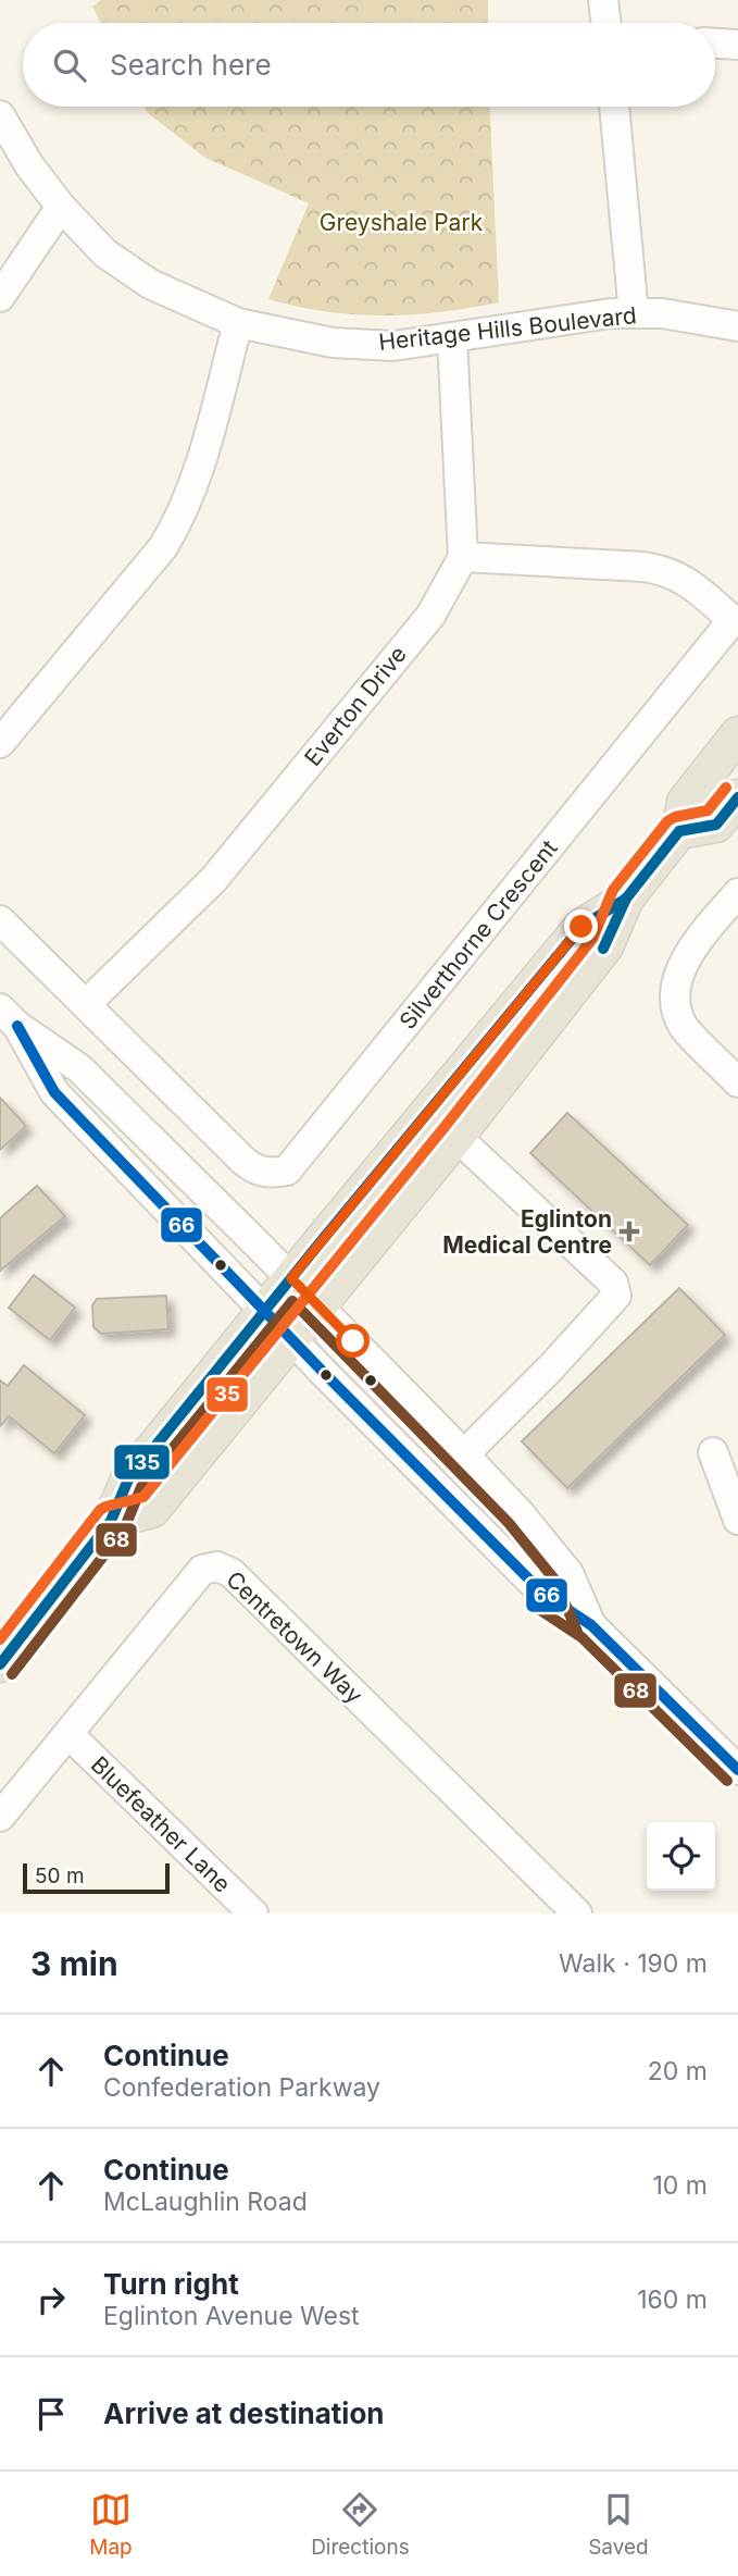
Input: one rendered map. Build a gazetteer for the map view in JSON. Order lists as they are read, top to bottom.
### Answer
{
  "streets": {
    "street": [
      "Heritage Hills Boulevard",
      "Everton Drive",
      "Silverthorne Crescent",
      "Centretown Way",
      "Bluefeather Lane"
    ]
  },
  "crossings": [
    ["Everton Drive", "Silverthorne Crescent"],
    ["Centretown Way", "Bluefeather Lane"]
  ],
  "parks": ["Greyshale Park"],
  "places": {
    "health": ["Eglinton Medical Centre"]
  },
  "lines": [
    "transit line 35",
    "transit line 135",
    "transit line 66",
    "transit line 68"
  ],
  "scale_bar": "50 m",
  "page": {
    "search": "Search here",
    "scale": "50 m",
    "heading": ["3 min", "Walk · 190 m"],
    "list": [
      ["Continue", "Confederation Parkway", "20 m"],
      ["Continue", "McLaughlin Road", "10 m"],
      ["Turn right", "Eglinton Avenue West", "160 m"],
      "Arrive at destination"
    ],
    "nav": ["Map", "Directions", "Saved"]
  }
}
